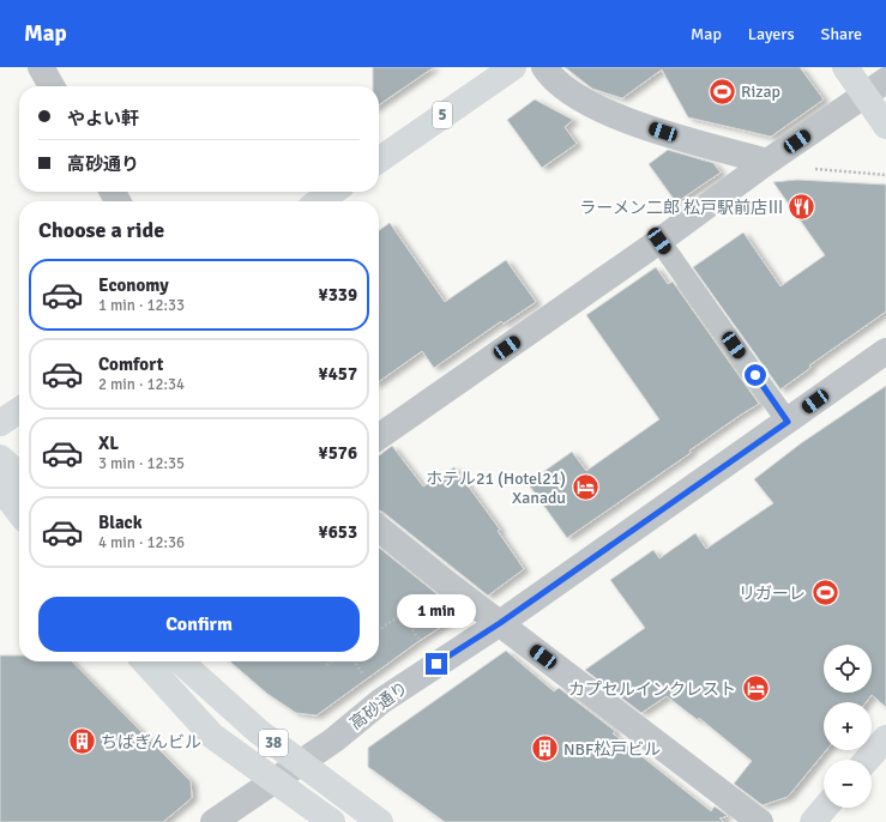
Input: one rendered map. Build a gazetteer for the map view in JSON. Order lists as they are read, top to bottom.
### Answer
{
  "streets": {
    "main road": ["5", "38"],
    "street": ["高砂通り"]
  },
  "crossings": [
    ["高砂通り", "38"]
  ],
  "places": {
    "sports": ["Rizap", "リガーレ"],
    "restaurant": ["ラーメン二郎 松戸駅前店Ⅲ"],
    "hotel": ["ホテル21 (Hotel21) Xanadu", "カプセルインクレスト"],
    "building": ["ちばぎんビル", "NBF松戸ビル"]
  },
  "page": {
    "header": "Map",
    "nav": ["Map", "Layers", "Share"],
    "banner": ["やよい軒", "高砂通り"],
    "heading": "Choose a ride",
    "list": [
      {
        "name": "Economy",
        "note": "1 min · 12:33",
        "value": "¥339"
      },
      {
        "name": "Comfort",
        "note": "2 min · 12:34",
        "value": "¥457"
      },
      {
        "name": "XL",
        "note": "3 min · 12:35",
        "value": "¥576"
      },
      {
        "name": "Black",
        "note": "4 min · 12:36",
        "value": "¥653"
      }
    ],
    "buttons": "Confirm",
    "bubble": "1 min",
    "map_buttons": ["+", "−"]
  }
}
